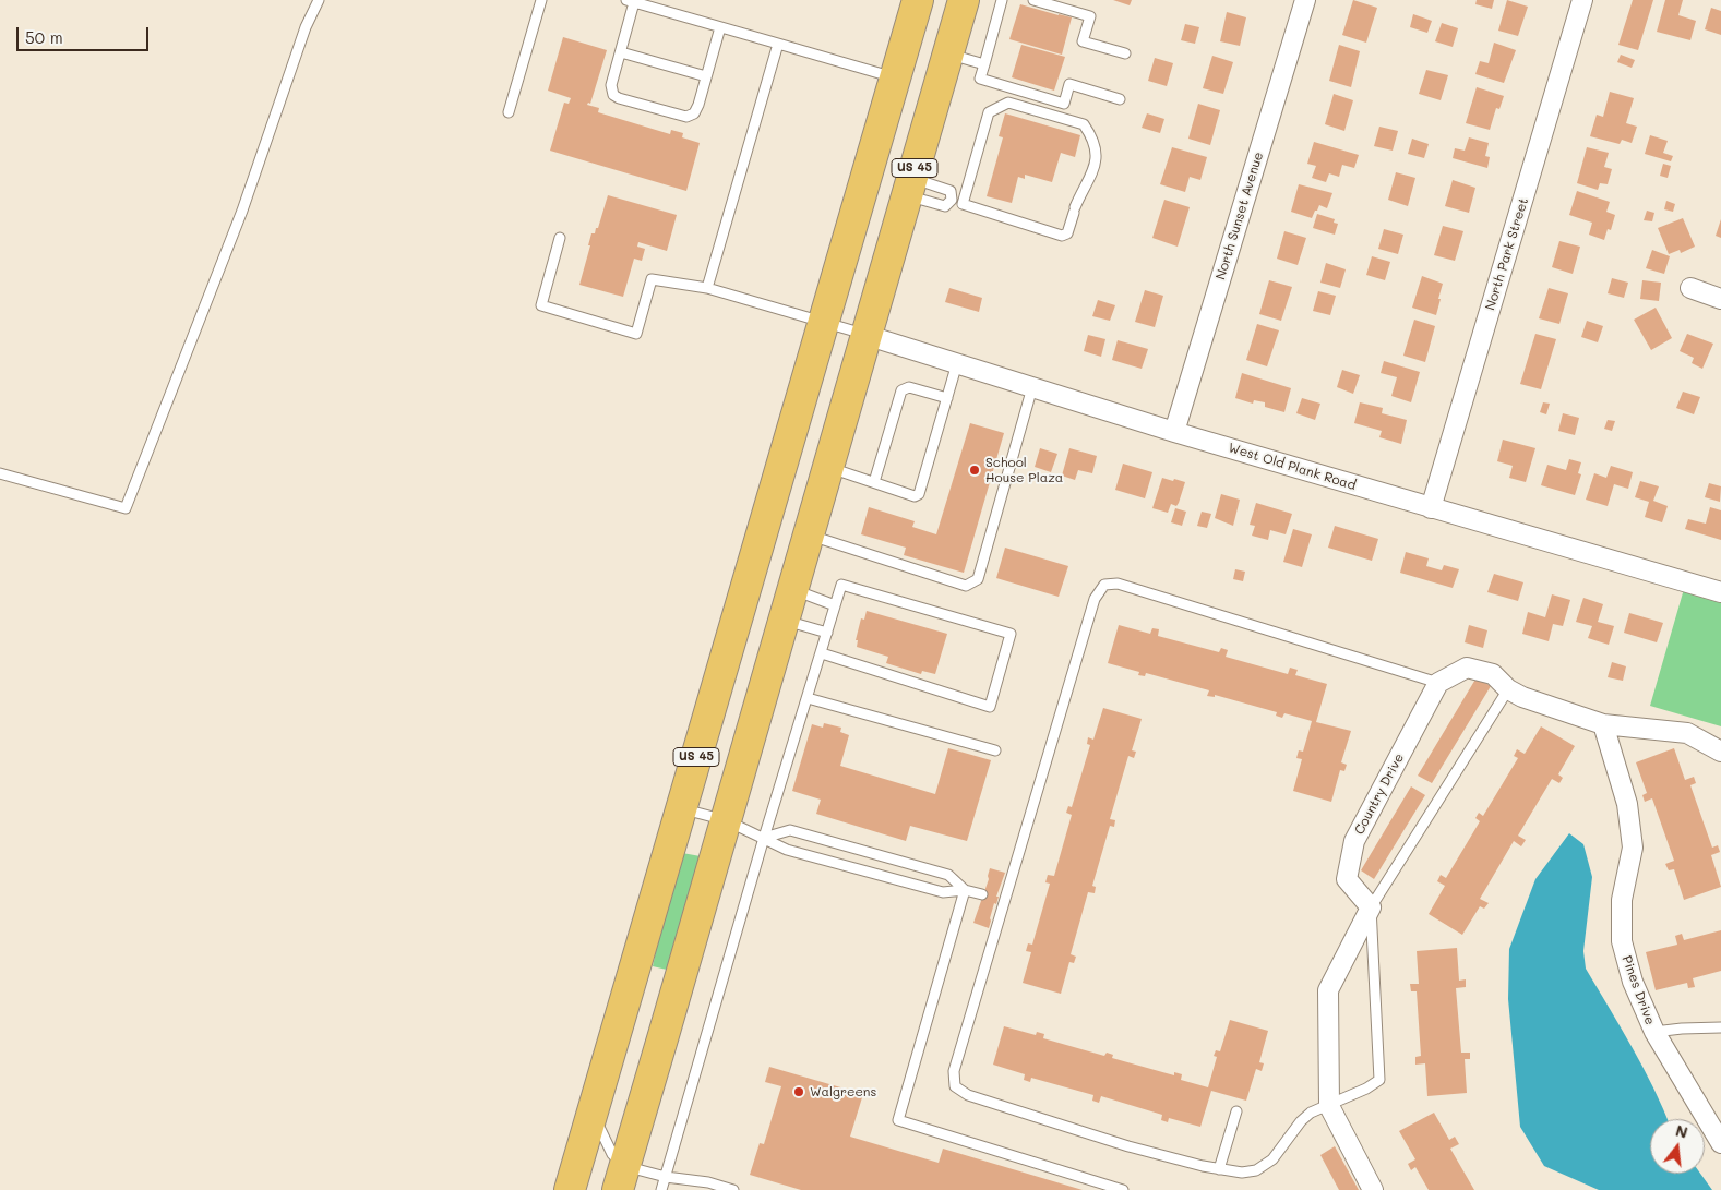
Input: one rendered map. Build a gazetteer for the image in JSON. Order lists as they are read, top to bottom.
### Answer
{
  "streets": {
    "main road": ["US 45"],
    "street": [
      "North Sunset Avenue",
      "North Park Street",
      "West Old Plank Road",
      "Country Drive",
      "Pines Drive"
    ]
  },
  "crossings": [
    ["US 45", "West Old Plank Road"],
    ["North Sunset Avenue", "West Old Plank Road"],
    ["North Park Street", "West Old Plank Road"]
  ],
  "places": ["School House Plaza", "Walgreens"],
  "scale_bar": "50 m",
  "north": "top"
}
